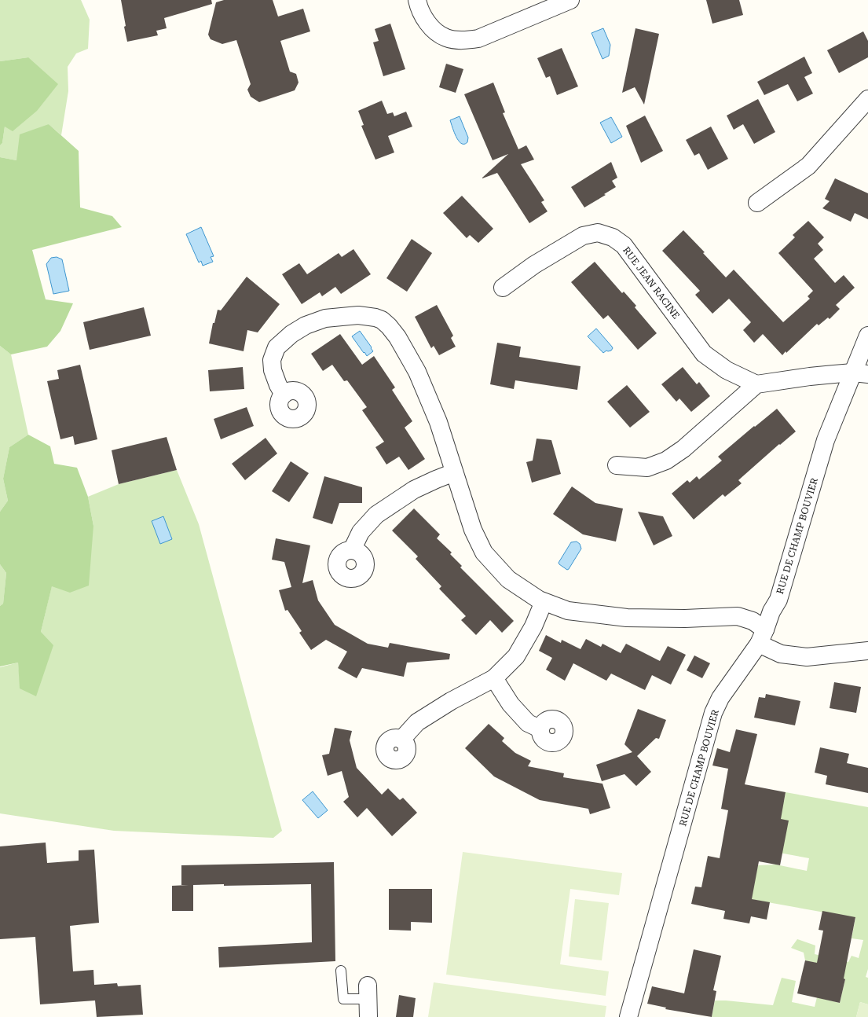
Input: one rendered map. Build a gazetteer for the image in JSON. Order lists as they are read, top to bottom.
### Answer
{
  "streets": {
    "street": ["RUE JEAN RACINE", "RUE DE CHAMP BOUVIER"]
  }
}
